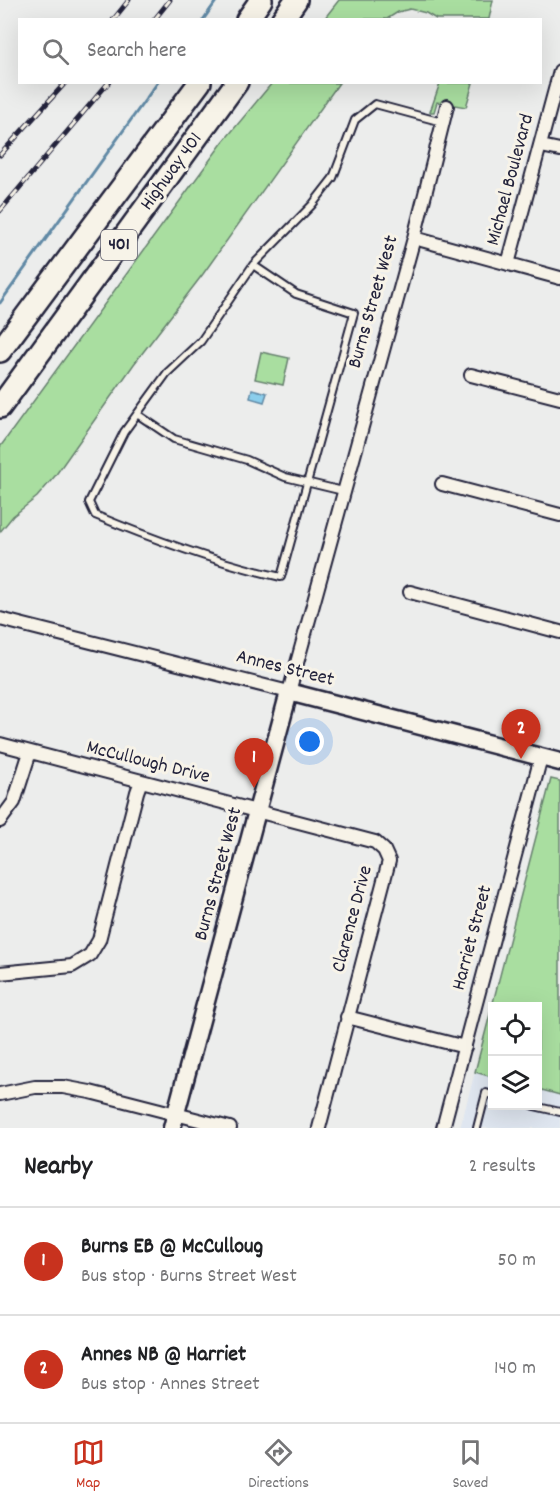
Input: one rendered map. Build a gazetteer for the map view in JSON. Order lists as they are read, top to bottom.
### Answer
{
  "streets": {
    "highway": ["Highway 401", "401"],
    "street": [
      "Michael Boulevard",
      "Burns Street West",
      "Annes Street",
      "McCullough Drive",
      "Clarence Drive",
      "Harriet Street"
    ]
  },
  "crossings": [
    ["Michael Boulevard", "Burns Street West"],
    ["Burns Street West", "Annes Street"],
    ["Burns Street West", "McCullough Drive"],
    ["Burns Street West", "Clarence Drive"],
    ["Annes Street", "Harriet Street"],
    ["McCullough Drive", "Clarence Drive"]
  ],
  "page": {
    "search": "Search here",
    "pins": ["2", "1"],
    "heading": ["Nearby", "2 results"],
    "list": [
      {
        "mark": "1",
        "name": "Burns EB @ McCulloug",
        "note": "Bus stop · Burns Street West",
        "value": "50 m"
      },
      {
        "mark": "2",
        "name": "Annes NB @ Harriet",
        "note": "Bus stop · Annes Street",
        "value": "140 m"
      }
    ],
    "nav": ["Map", "Directions", "Saved"]
  }
}
